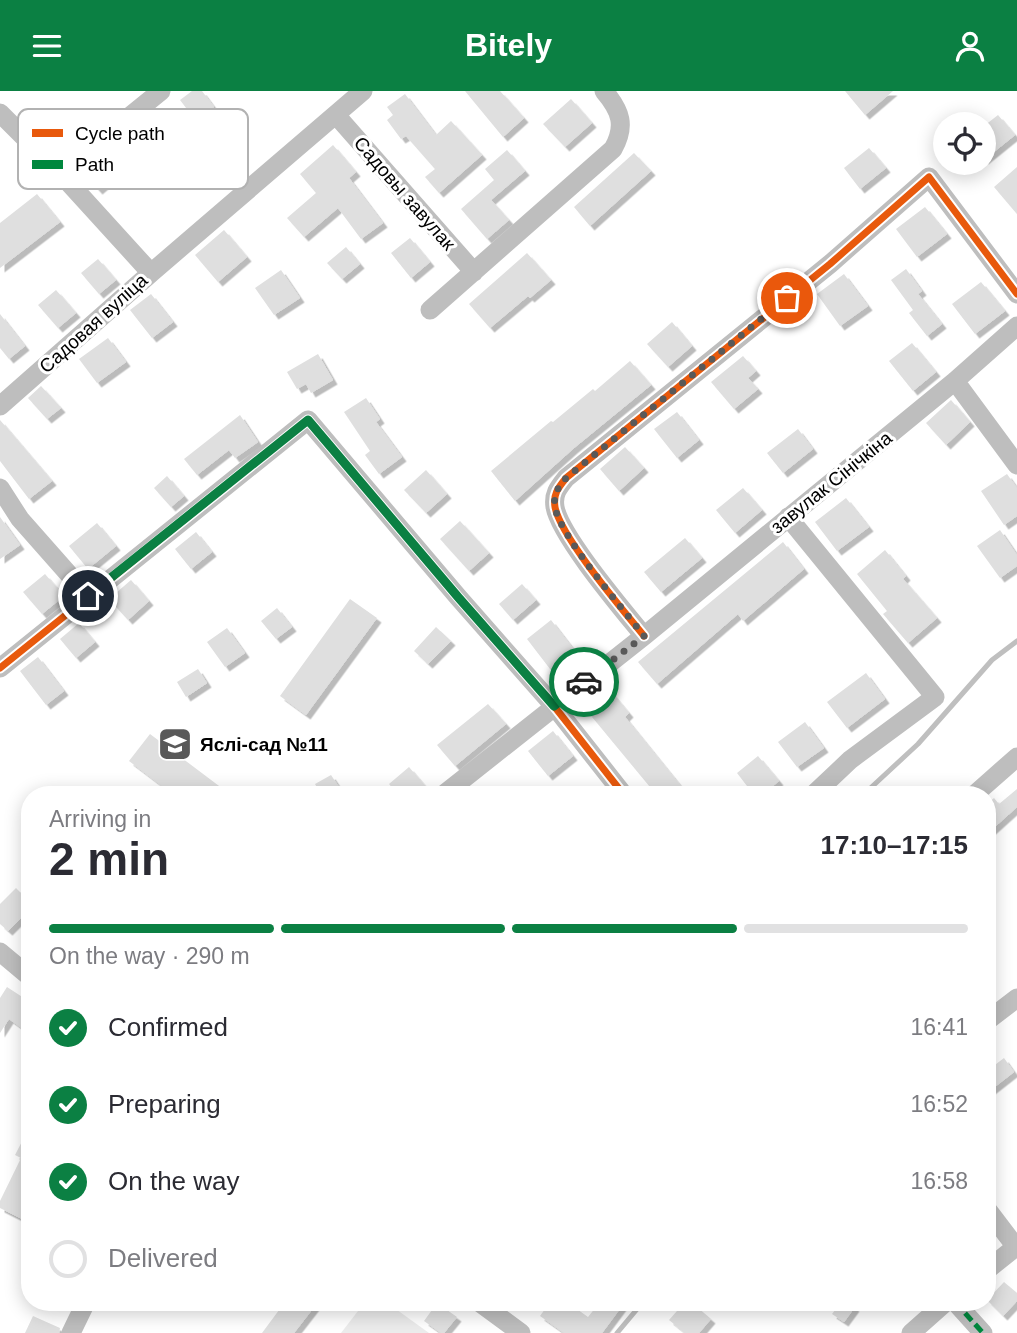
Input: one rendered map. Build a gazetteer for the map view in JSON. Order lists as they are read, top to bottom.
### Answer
{
  "streets": {
    "street": ["Садовы завулак", "Садовая вуліца", "завулак Сінічкіна"]
  },
  "places": {
    "school or university": ["Яслі-сад №11"]
  },
  "legend": ["Cycle path", "Path"],
  "page": {
    "header": "Bitely",
    "heading": ["2 min", "Arriving in", "17:10–17:15"],
    "bar": "On the way · 290 m",
    "list": [
      ["Confirmed", "16:41"],
      ["Preparing", "16:52"],
      ["On the way", "16:58"],
      "Delivered"
    ]
  }
}
